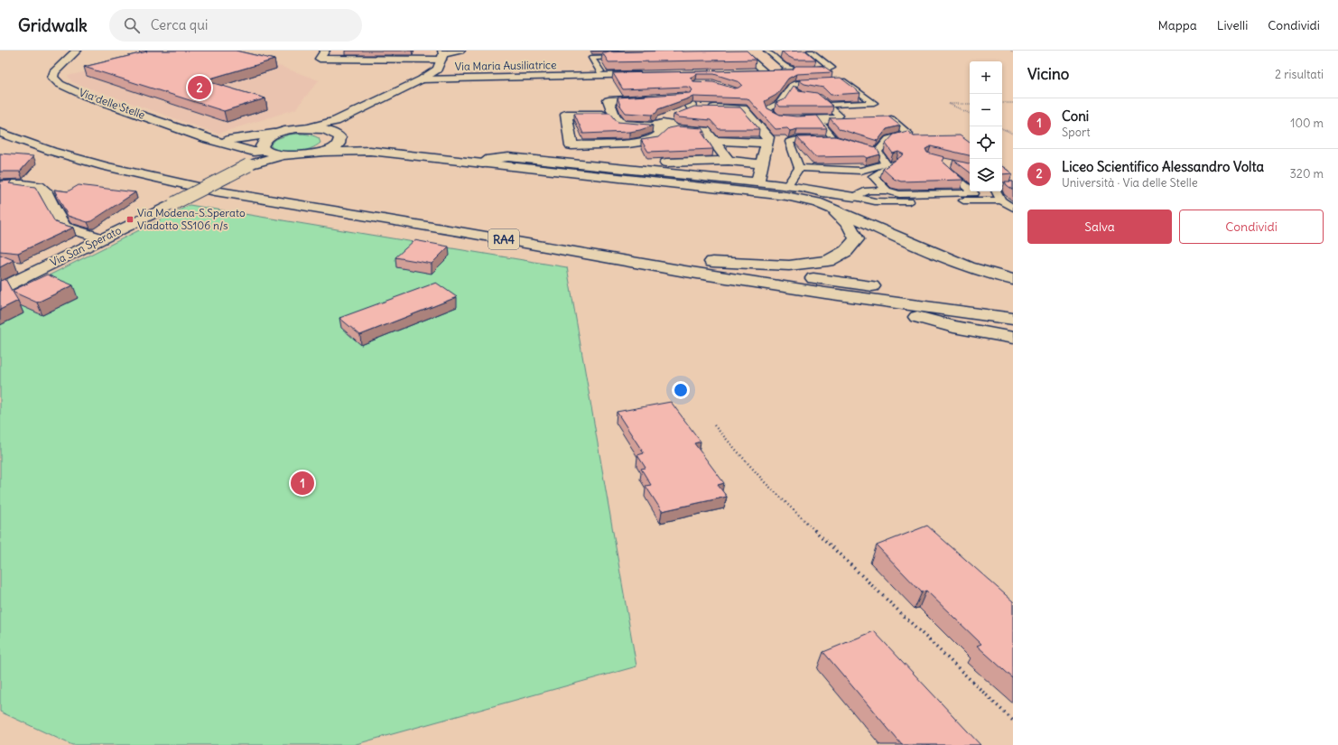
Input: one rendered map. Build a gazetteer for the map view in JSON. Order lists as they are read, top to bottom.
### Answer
{
  "streets": {
    "main road": [
      "Via Maria Ausiliatrice",
      "Via delle Stelle",
      "RA4",
      "Via San Sperato"
    ]
  },
  "places": {
    "transit": ["Via Modena-S.Sperato Viadotto SS106 n/s"]
  },
  "page": {
    "header": "Gridwalk",
    "search": "Cerca qui",
    "nav": ["Mappa", "Livelli", "Condividi"],
    "heading": ["Vicino", "2 risultati"],
    "map_buttons": ["+", "−"],
    "pins": ["2", "1"],
    "list": [
      {
        "mark": "1",
        "name": "Coni",
        "note": "Sport",
        "value": "100 m"
      },
      {
        "mark": "2",
        "name": "Liceo Scientifico Alessandro Volta",
        "note": "Università · Via delle Stelle",
        "value": "320 m"
      }
    ],
    "buttons": ["Salva", "Condividi"]
  }
}
